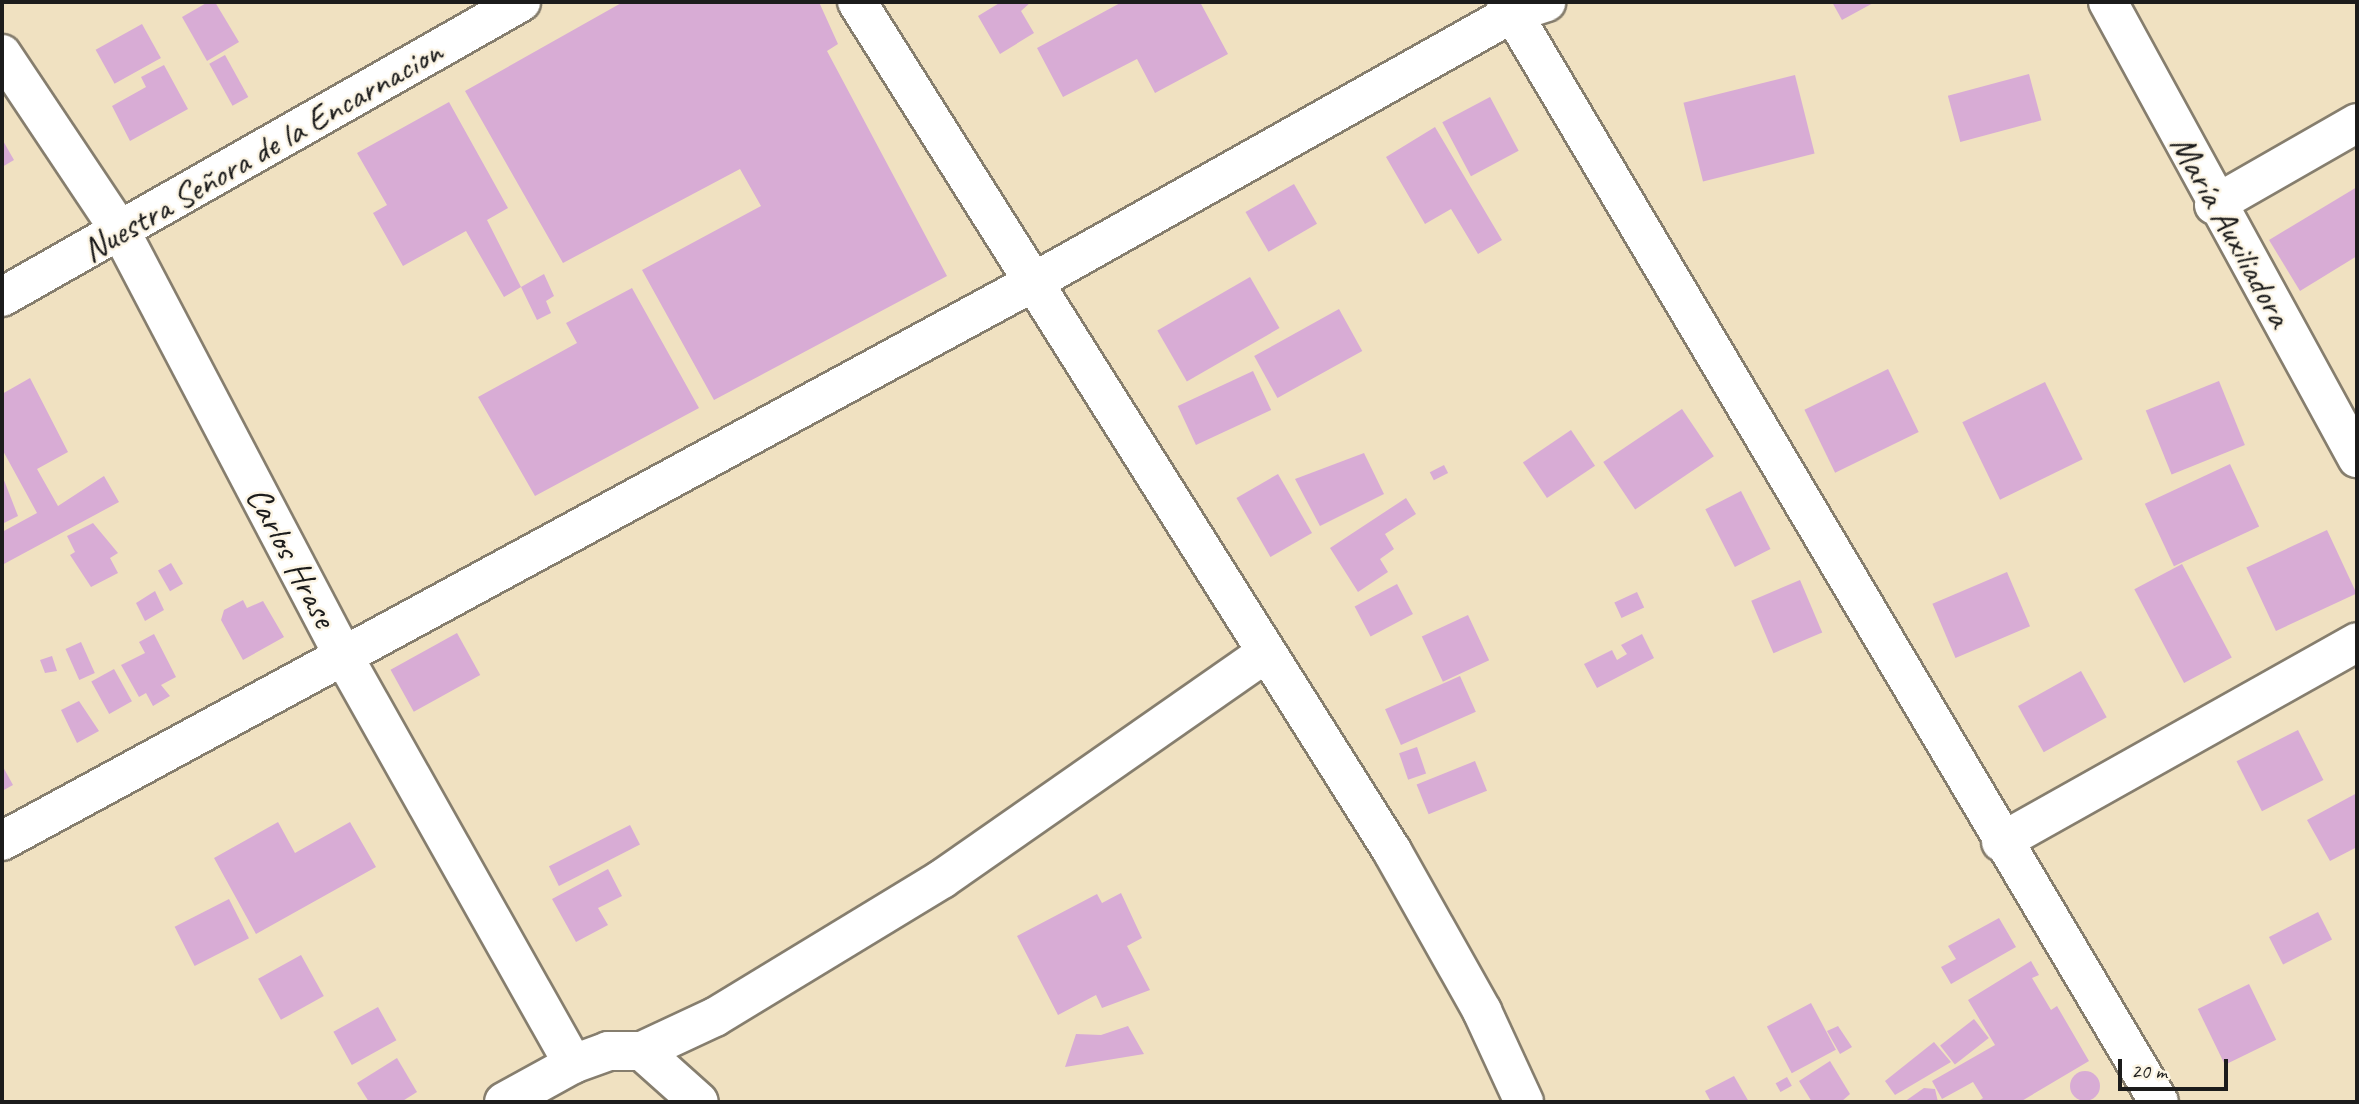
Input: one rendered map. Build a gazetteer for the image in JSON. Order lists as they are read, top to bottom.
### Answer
{
  "streets": {
    "street": ["Nuestra Señora de la Encarnacion", "María Auxiliadora", "Carlos Hrase"]
  },
  "crossings": [
    ["Nuestra Señora de la Encarnacion", "Carlos Hrase"]
  ],
  "scale_bar": "20 m"
}
